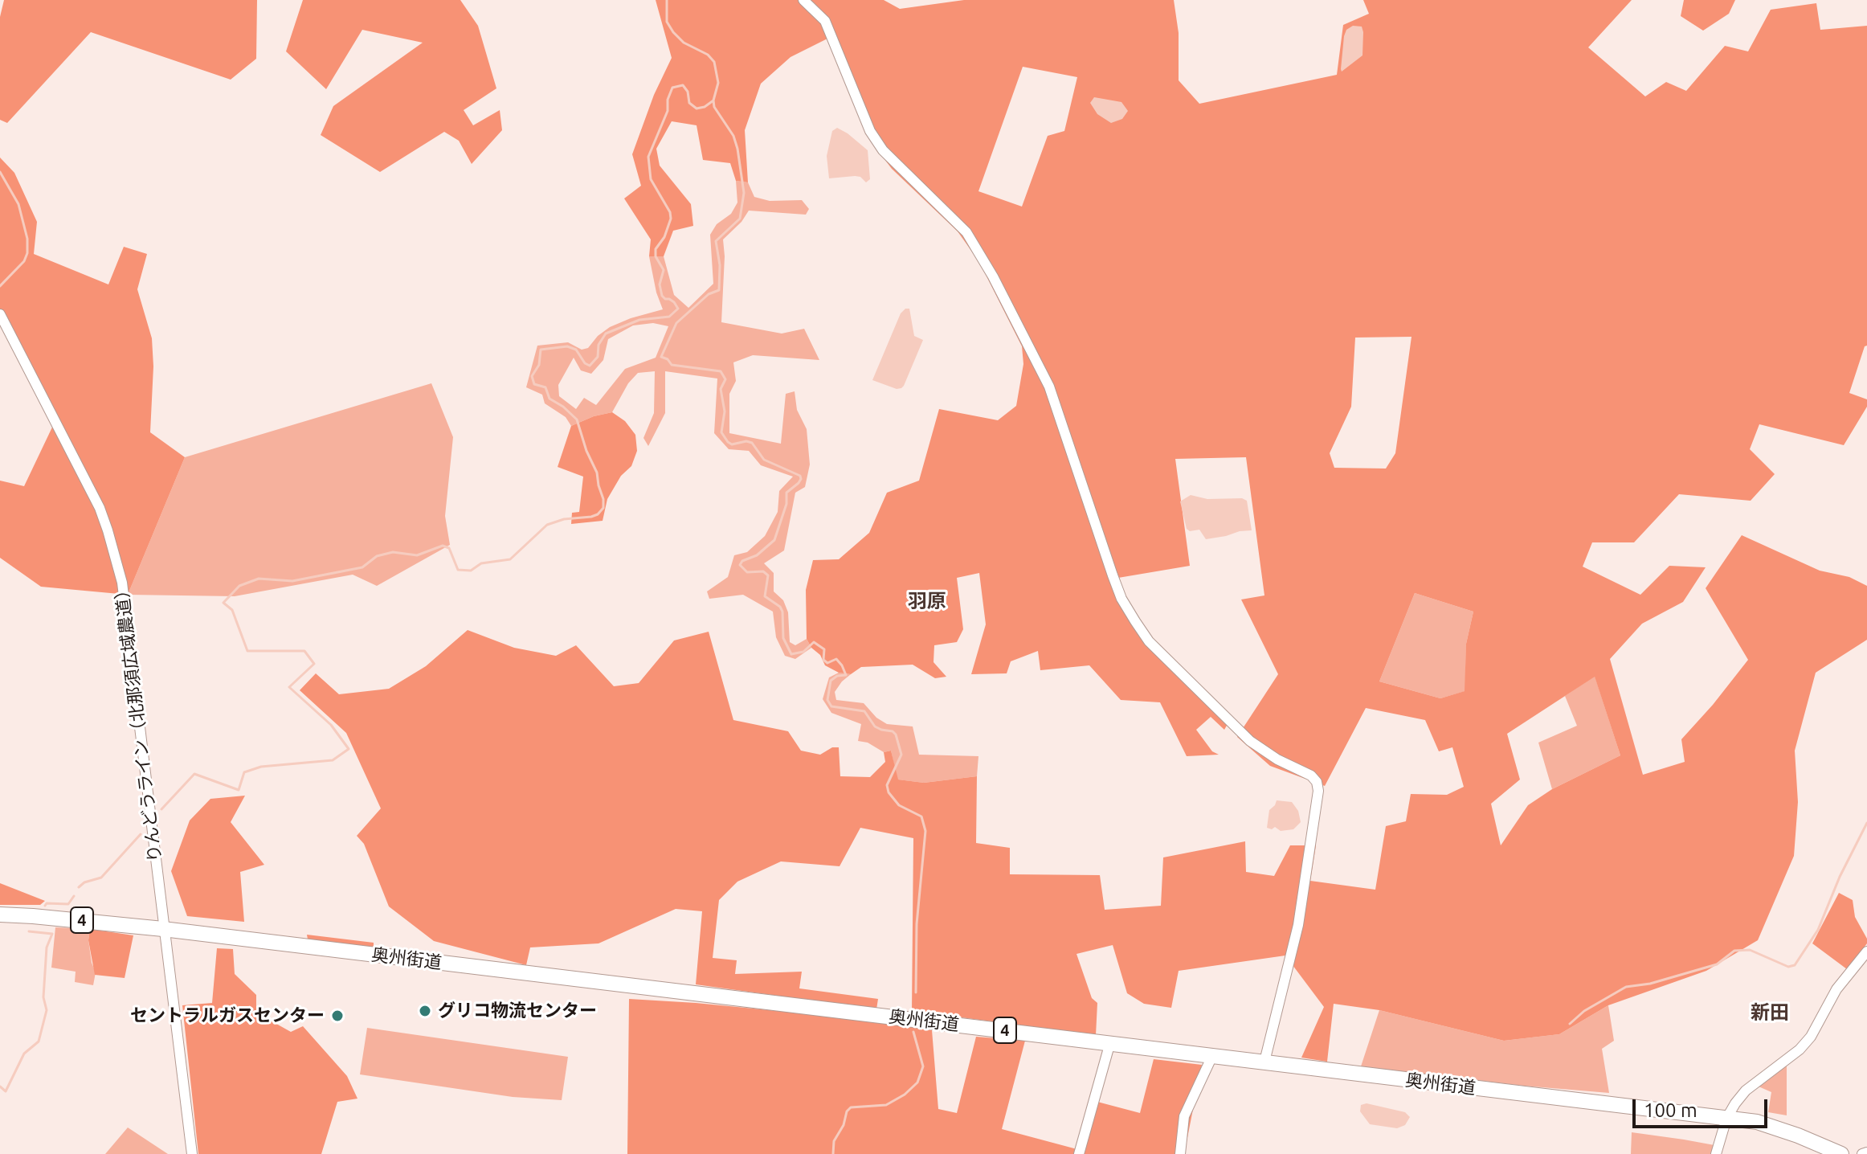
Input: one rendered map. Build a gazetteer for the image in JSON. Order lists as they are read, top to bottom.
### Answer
{
  "streets": {
    "highway": ["4", "奥州街道"],
    "street": ["りんどうライン（北那須広域農道）"]
  },
  "crossings": [
    ["りんどうライン（北那須広域農道）", "奥州街道"]
  ],
  "districts": ["羽原", "新田"],
  "places": ["グリコ物流センター", "セントラルガスセンター"],
  "scale_bar": "100 m"
}
